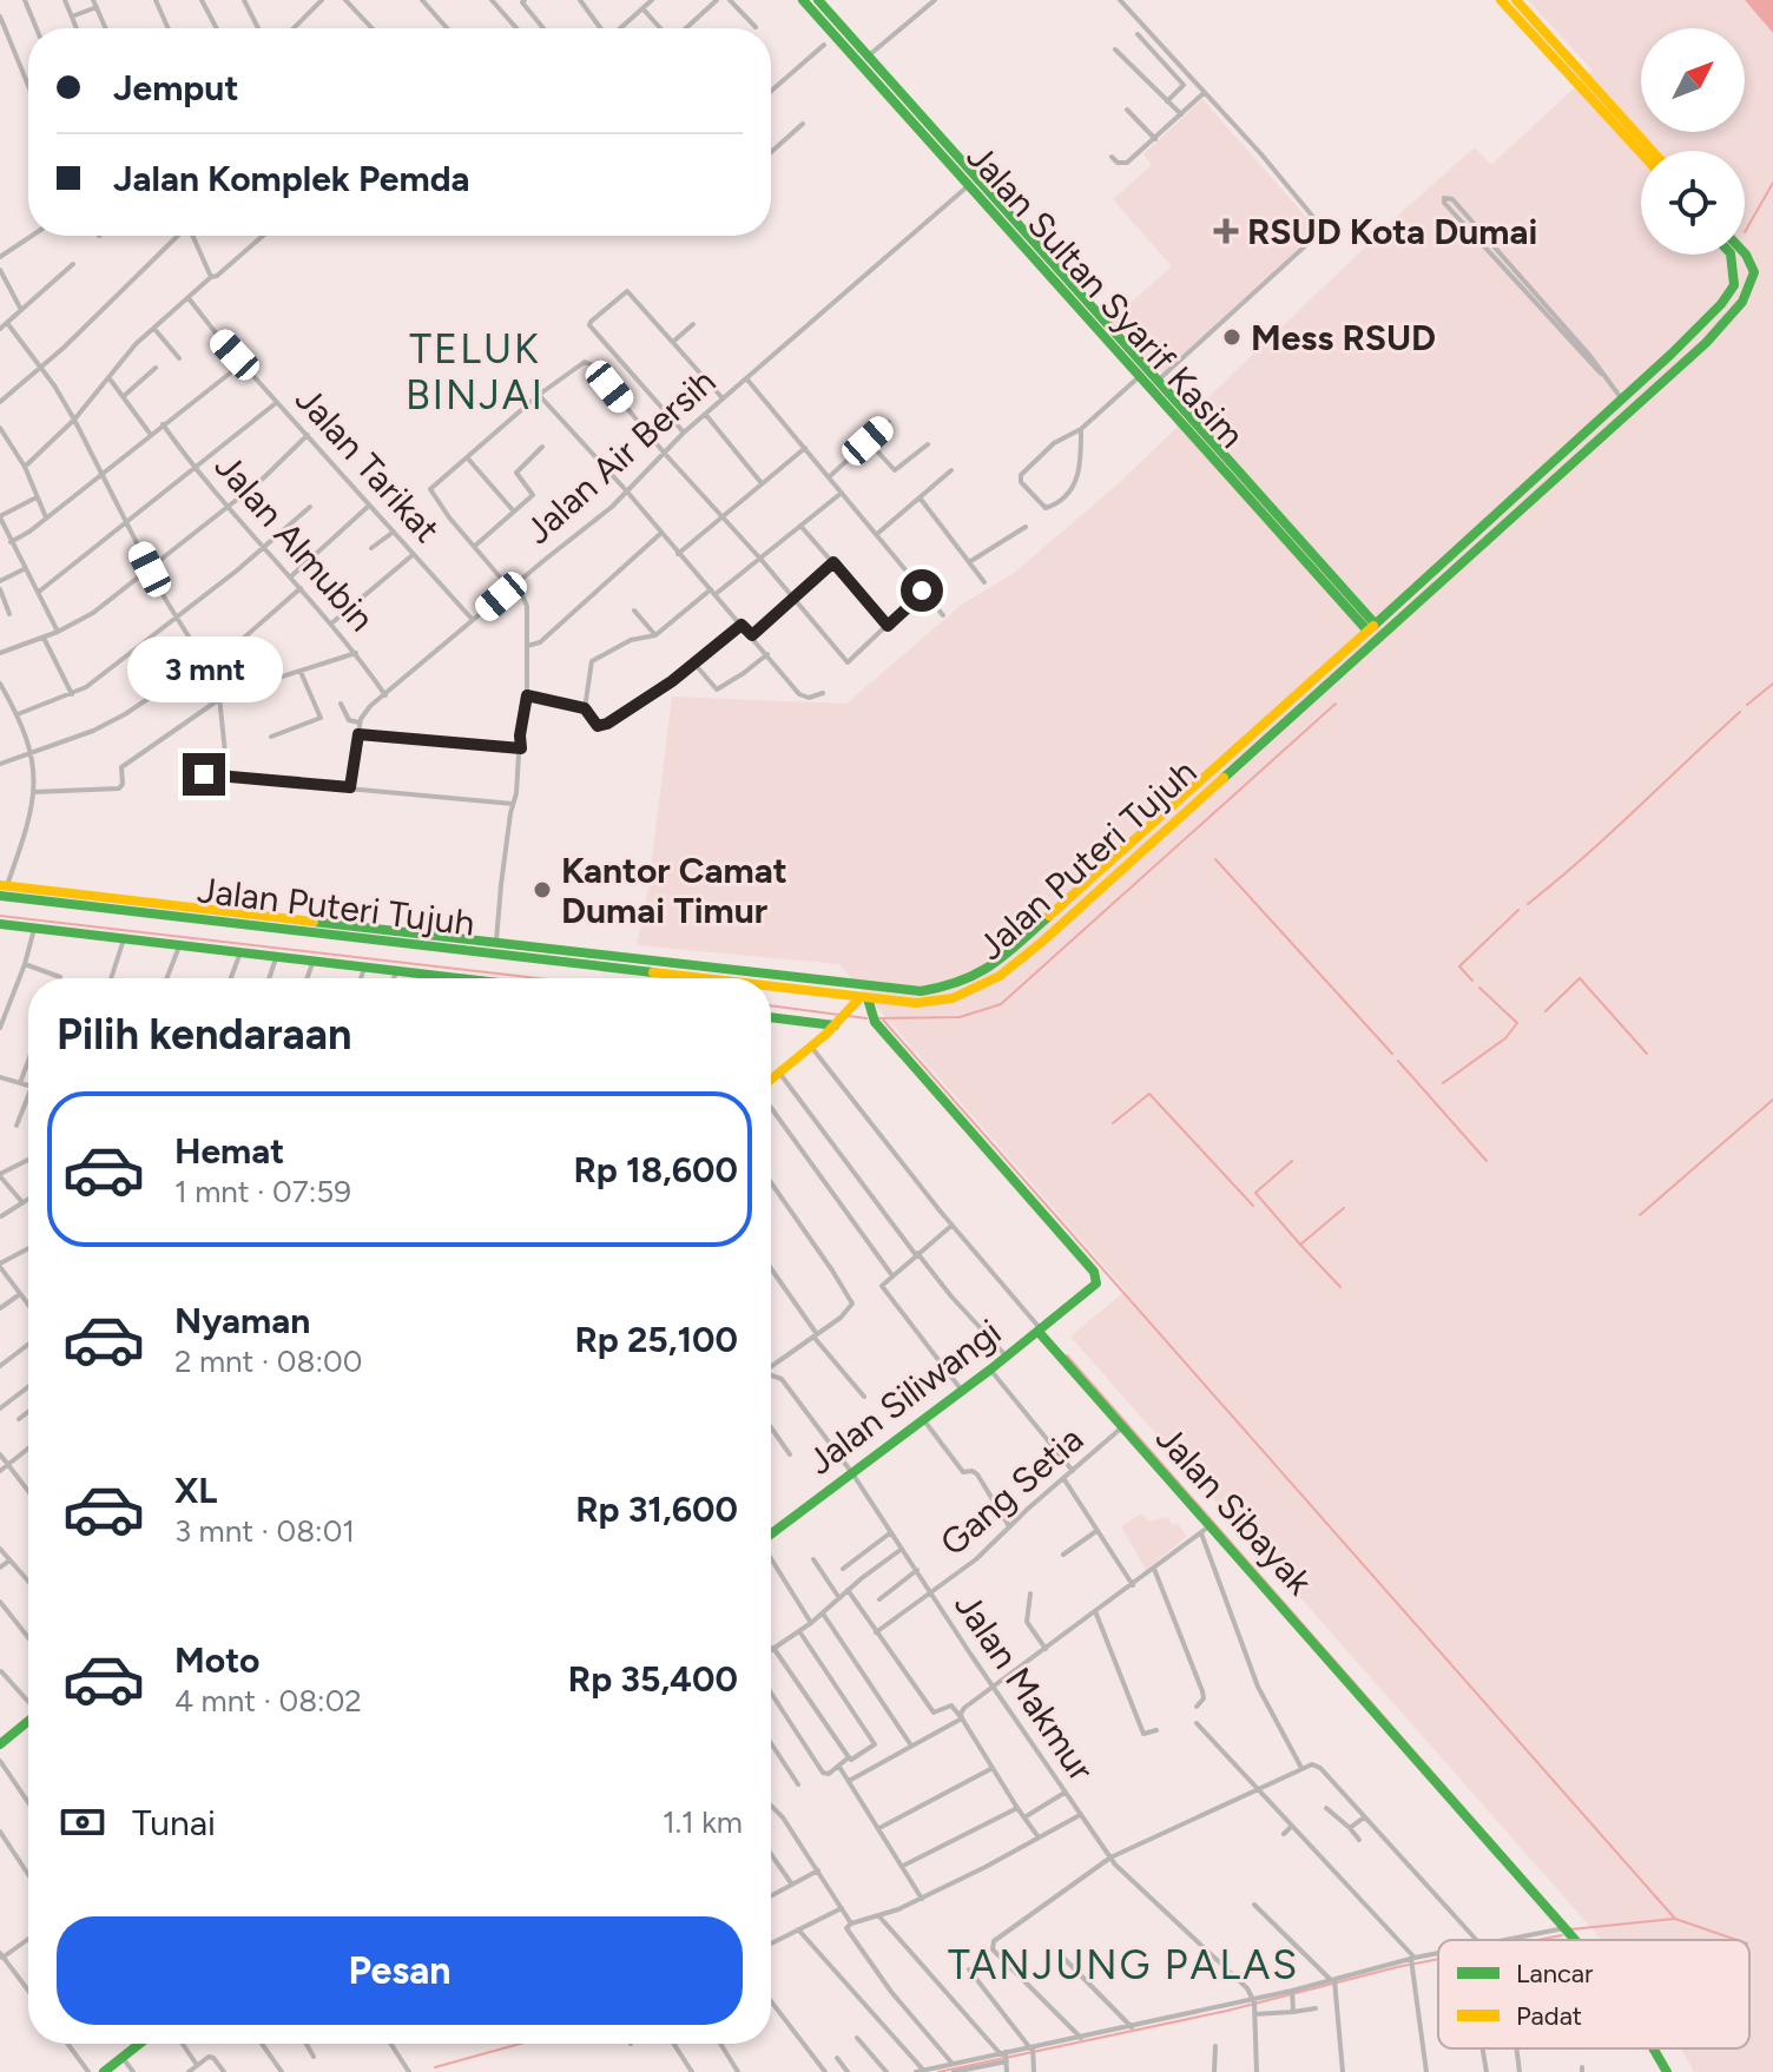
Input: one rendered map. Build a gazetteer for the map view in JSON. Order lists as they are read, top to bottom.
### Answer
{
  "streets": {
    "main road": [
      "Jalan Sultan Syarif Kasim",
      "Jalan Puteri Tujuh",
      "Jalan Siliwangi",
      "Jalan Sibayak"
    ],
    "street": [
      "Jalan Air Bersih",
      "Jalan Tarikat",
      "Jalan Almubin",
      "Gang Setia",
      "Jalan Makmur"
    ]
  },
  "crossings": [
    ["Jalan Sultan Syarif Kasim", "Jalan Air Bersih"],
    ["Jalan Sultan Syarif Kasim", "Jalan Puteri Tujuh"],
    ["Jalan Air Bersih", "Jalan Tarikat"],
    ["Jalan Air Bersih", "Jalan Almubin"],
    ["Jalan Siliwangi", "Jalan Sibayak"],
    ["Jalan Siliwangi", "Jalan Makmur"],
    ["Gang Setia", "Jalan Sibayak"],
    ["Gang Setia", "Jalan Makmur"]
  ],
  "districts": ["TELUK BINJAI", "TANJUNG PALAS"],
  "places": {
    "health": ["RSUD Kota Dumai"],
    "other": ["Mess RSUD", "Kantor Camat Dumai Timur"]
  },
  "legend": ["Lancar", "Padat"],
  "north": "top right",
  "page": {
    "banner": ["Jemput", "Jalan Komplek Pemda"],
    "bubble": "3 mnt",
    "heading": "Pilih kendaraan",
    "list": [
      {
        "name": "Hemat",
        "note": "1 mnt · 07:59",
        "value": "Rp 18,600"
      },
      {
        "name": "Nyaman",
        "note": "2 mnt · 08:00",
        "value": "Rp 25,100"
      },
      {
        "name": "XL",
        "note": "3 mnt · 08:01",
        "value": "Rp 31,600"
      },
      {
        "name": "Moto",
        "note": "4 mnt · 08:02",
        "value": "Rp 35,400"
      }
    ],
    "pay": ["Tunai", "1.1 km"],
    "buttons": "Pesan"
  }
}
